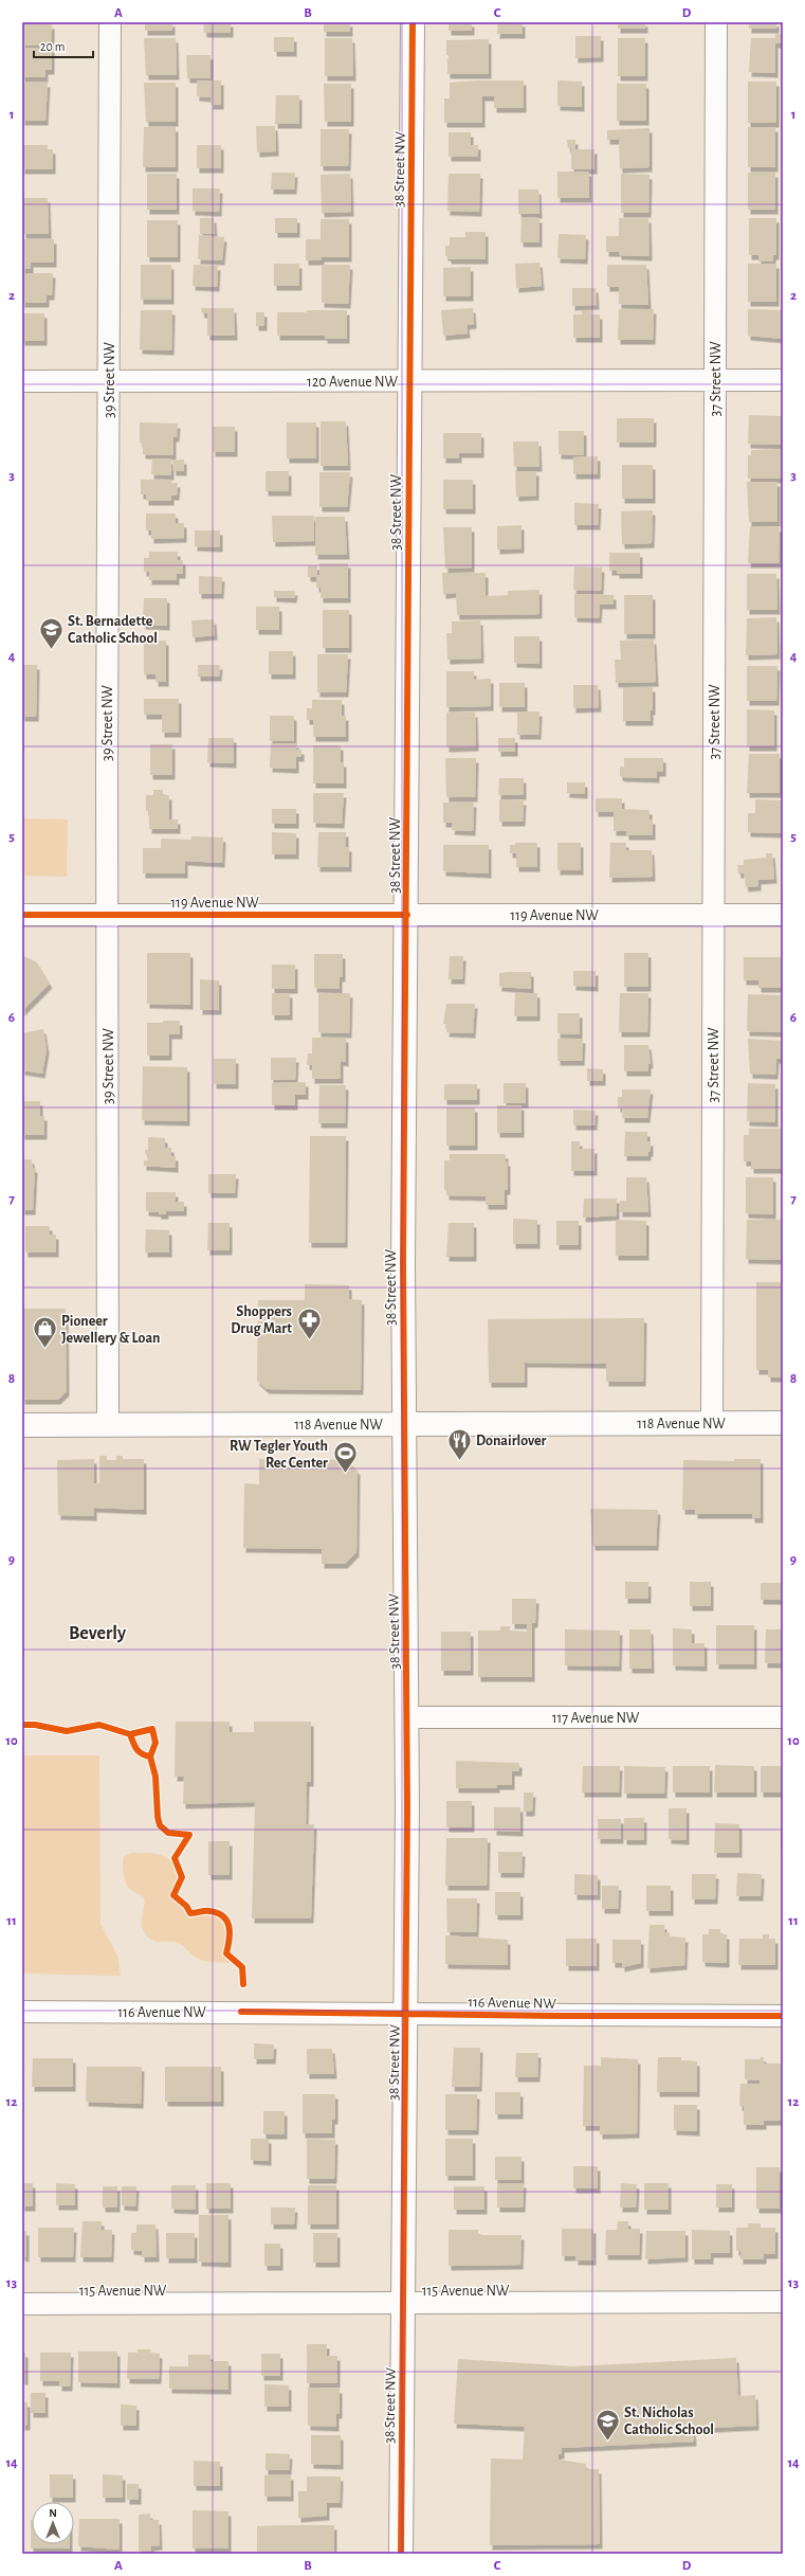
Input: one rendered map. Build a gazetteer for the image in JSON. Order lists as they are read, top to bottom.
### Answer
{
  "streets": {
    "street": [
      "38 Street NW",
      "37 Street NW",
      "39 Street NW",
      "120 Avenue NW",
      "119 Avenue NW",
      "118 Avenue NW",
      "117 Avenue NW",
      "116 Avenue NW",
      "115 Avenue NW"
    ]
  },
  "crossings": [
    ["38 Street NW", "120 Avenue NW"],
    ["38 Street NW", "119 Avenue NW"],
    ["38 Street NW", "118 Avenue NW"],
    ["38 Street NW", "117 Avenue NW"],
    ["38 Street NW", "116 Avenue NW"],
    ["38 Street NW", "115 Avenue NW"],
    ["37 Street NW", "120 Avenue NW"],
    ["37 Street NW", "119 Avenue NW"],
    ["37 Street NW", "118 Avenue NW"],
    ["39 Street NW", "120 Avenue NW"],
    ["39 Street NW", "119 Avenue NW"],
    ["39 Street NW", "118 Avenue NW"]
  ],
  "districts": ["Beverly"],
  "places": {
    "school or university": ["St. Bernadette Catholic School", "St. Nicholas Catholic School"],
    "pharmacy": ["Shoppers Drug Mart"],
    "shop": ["Pioneer Jewellery & Loan"],
    "restaurant": ["Donairlover"],
    "sports": ["RW Tegler Youth Rec Center"]
  },
  "scale_bar": "20 m",
  "north": "top",
  "grid": {
    "columns": [
      "A",
      "B",
      "C",
      "D"
    ],
    "rows": [
      "1",
      "2",
      "3",
      "4",
      "5",
      "6",
      "7",
      "8",
      "9",
      "10",
      "11",
      "12",
      "13",
      "14"
    ]
  }
}
